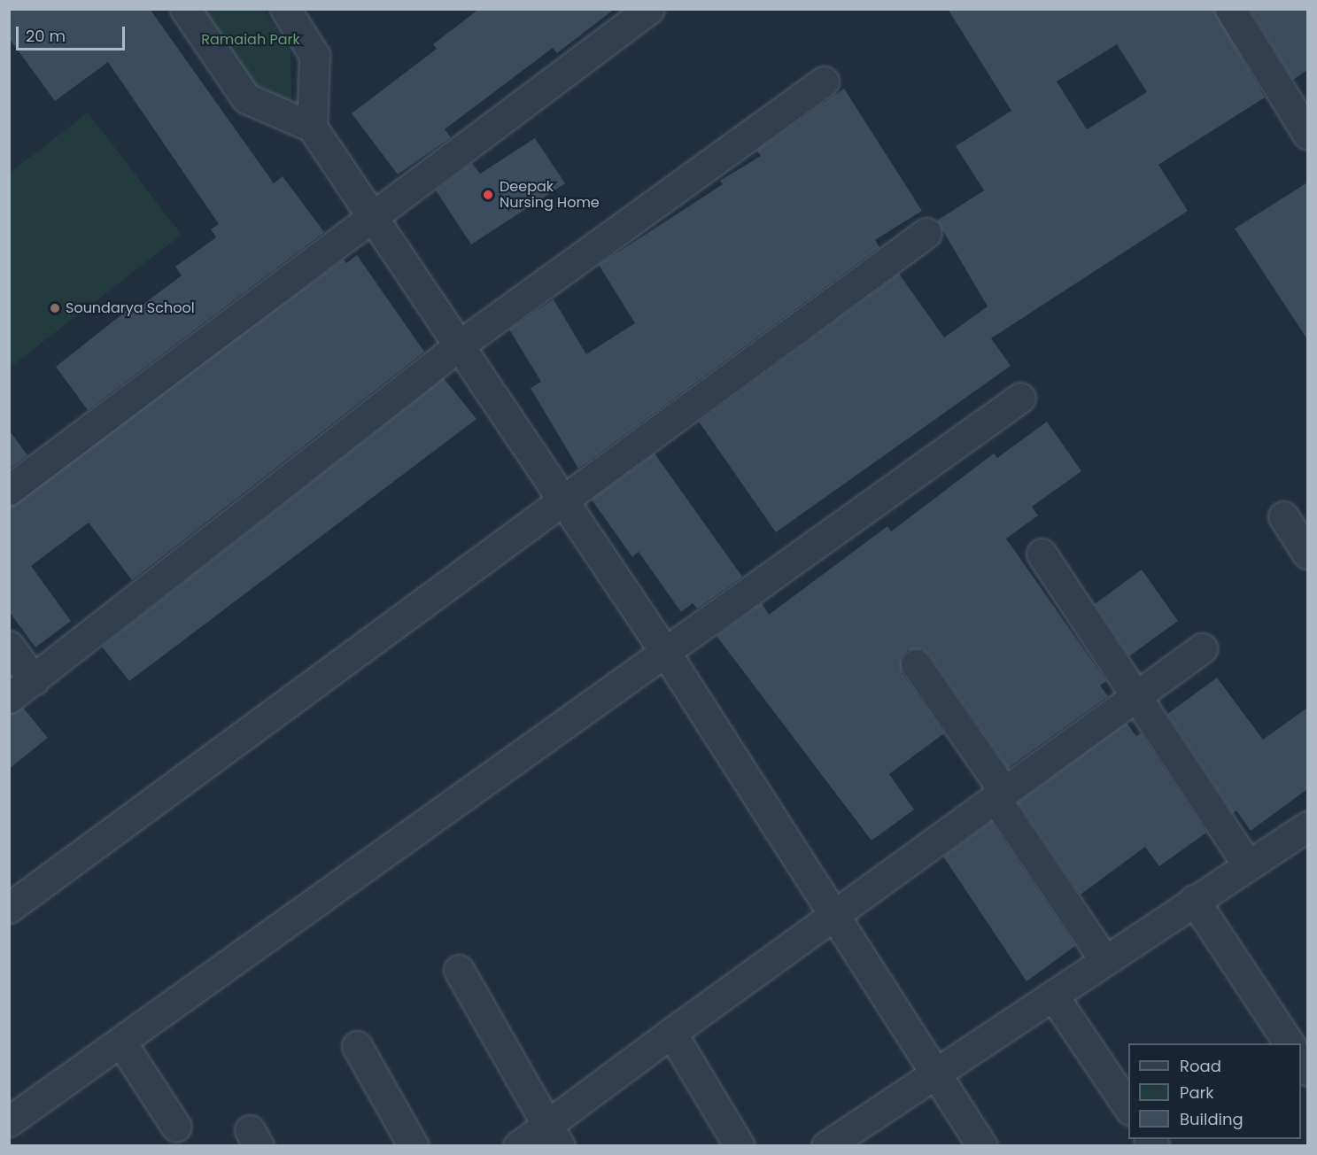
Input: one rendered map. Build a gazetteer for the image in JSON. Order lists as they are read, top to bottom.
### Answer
{
  "parks": ["Ramaiah Park"],
  "places": ["Deepak Nursing Home", "Soundarya School"],
  "legend": ["Road", "Park", "Building"],
  "scale_bar": "20 m"
}
